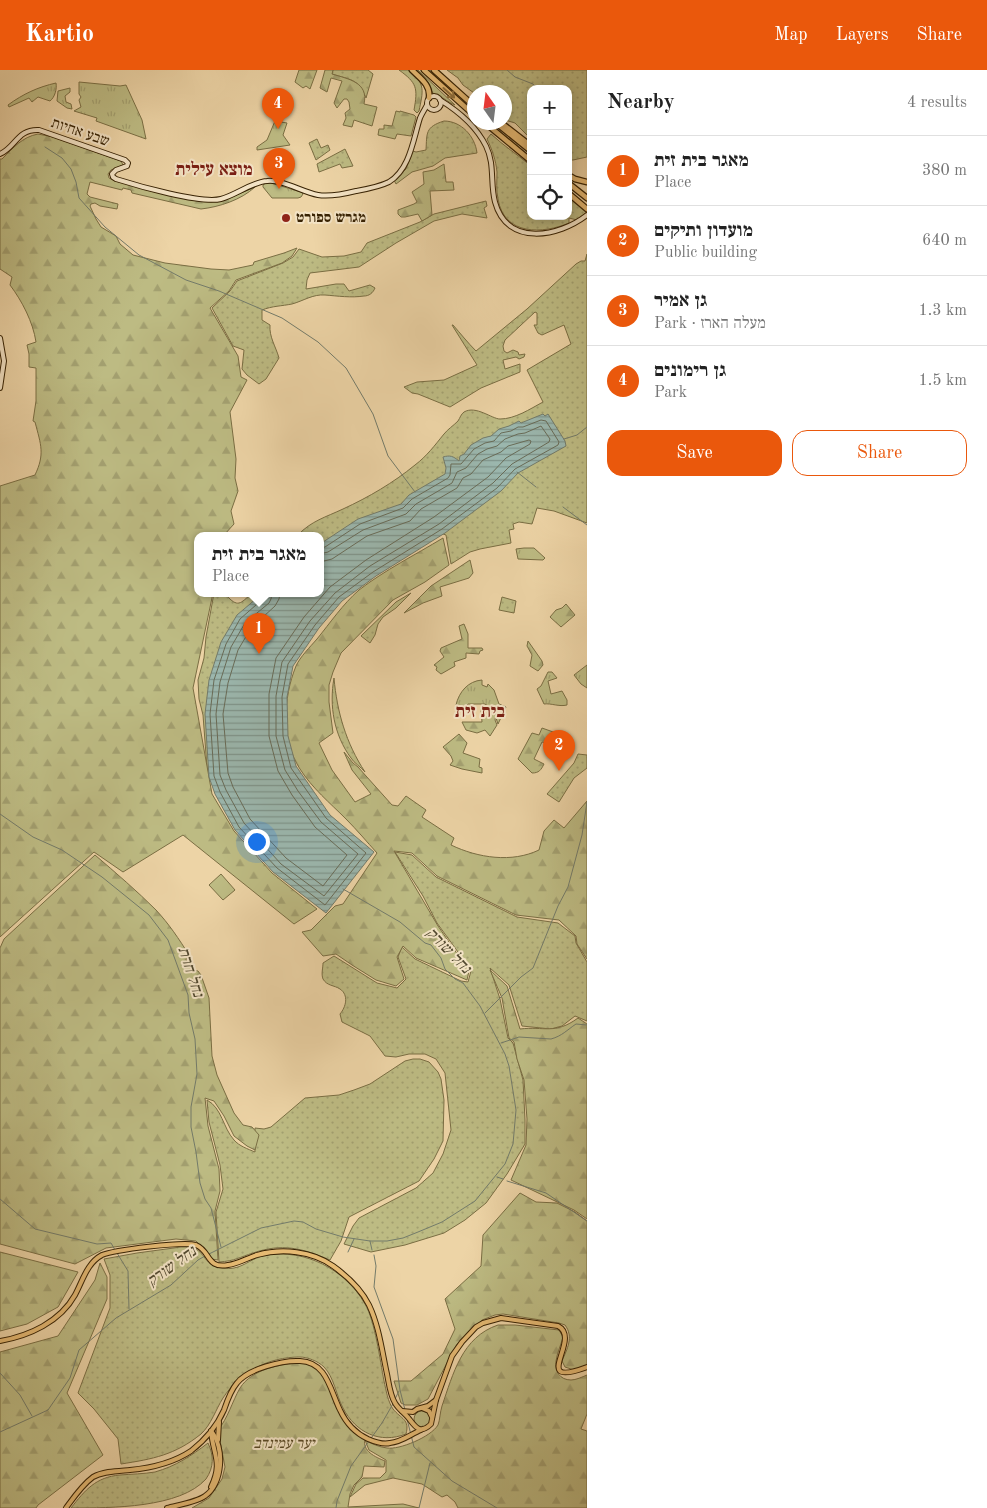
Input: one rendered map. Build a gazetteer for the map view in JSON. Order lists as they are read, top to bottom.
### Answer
{
  "streets": {
    "main road": ["שבע אחיות"]
  },
  "districts": ["מוצא עילית", "בית זית"],
  "water": ["נחל שורק", "נחל חרת"],
  "parks": ["יער עמינדב"],
  "places": ["מגרש ספורט"],
  "north": "top",
  "page": {
    "header": "Kartio",
    "nav": ["Map", "Layers", "Share"],
    "heading": ["Nearby", "4 results"],
    "map_buttons": ["+", "−"],
    "pins": [
      "4",
      "3",
      "1",
      "2"
    ],
    "list": [
      {
        "mark": "1",
        "name": "מאגר בית זית",
        "note": "Place",
        "value": "380 m"
      },
      {
        "mark": "2",
        "name": "מועדון ותיקים",
        "note": "Public building",
        "value": "640 m"
      },
      {
        "mark": "3",
        "name": "גן אמיר",
        "note": "Park · מעלה הארז",
        "value": "1.3 km"
      },
      {
        "mark": "4",
        "name": "גן רימונים",
        "note": "Park",
        "value": "1.5 km"
      }
    ],
    "buttons": ["Save", "Share"],
    "popup": ["מאגר בית זית", "Place"]
  }
}
